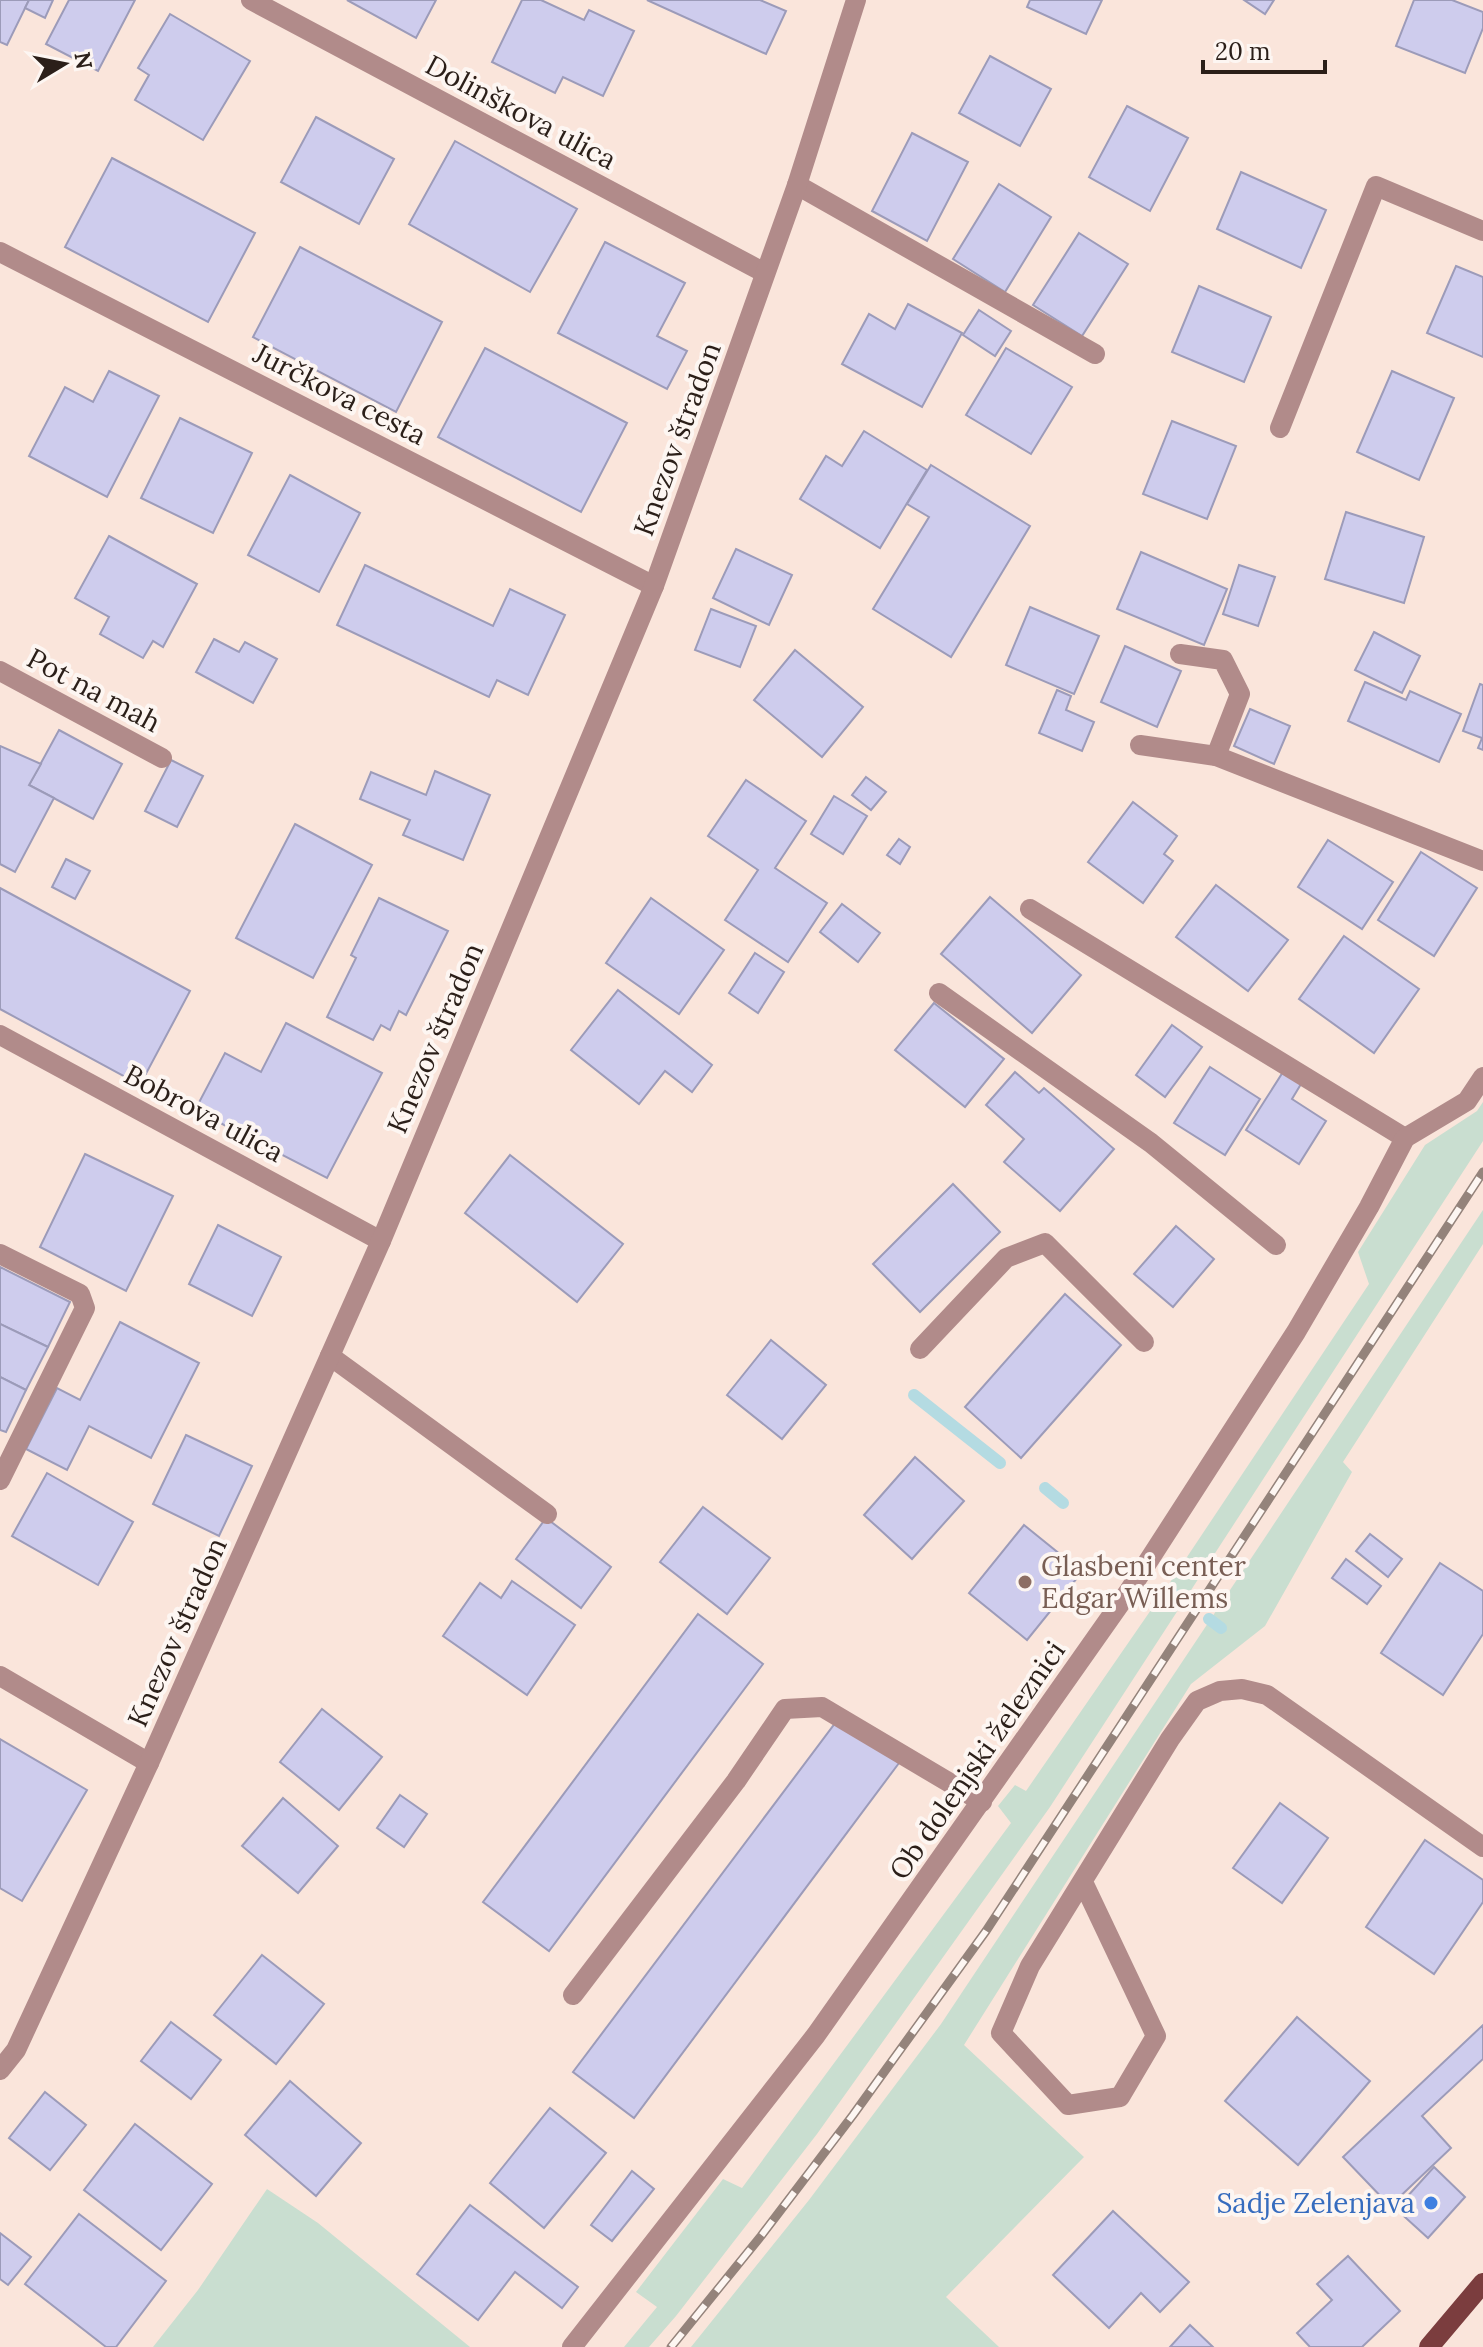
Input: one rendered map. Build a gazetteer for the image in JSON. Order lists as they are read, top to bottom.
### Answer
{
  "streets": {
    "street": [
      "Dolinškova ulica",
      "Jurčkova cesta",
      "Knezov štradon",
      "Pot na mah",
      "Bobrova ulica",
      "Ob dolenjski železnici"
    ]
  },
  "crossings": [
    ["Dolinškova ulica", "Knezov štradon"],
    ["Jurčkova cesta", "Knezov štradon"],
    ["Knezov štradon", "Bobrova ulica"]
  ],
  "places": ["Glasbeni center Edgar Willems", "Sadje Zelenjava"],
  "scale_bar": "20 m",
  "north": "right"
}
